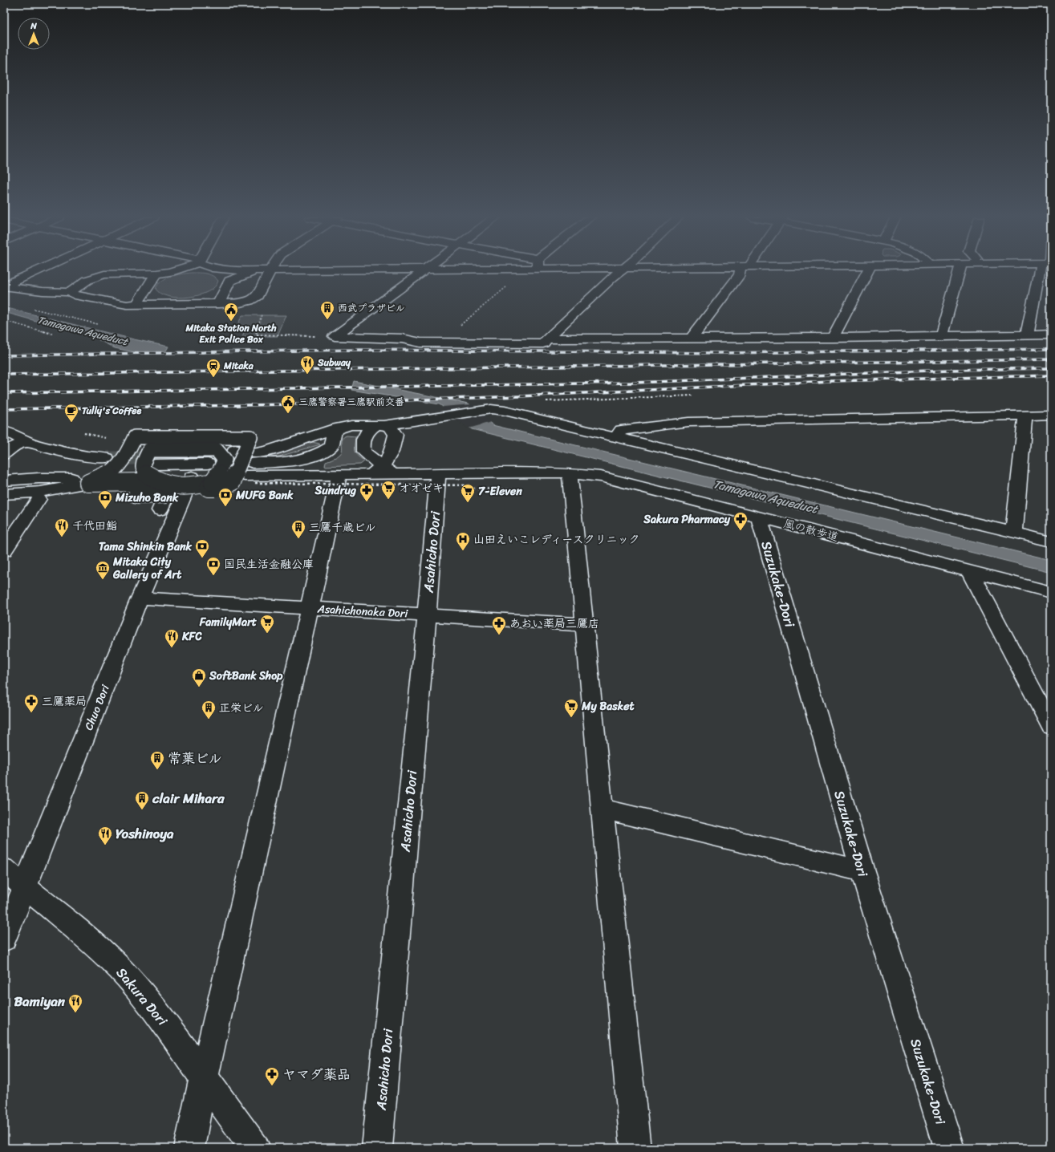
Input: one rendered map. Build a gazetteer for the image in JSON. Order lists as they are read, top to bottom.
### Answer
{
  "streets": {
    "street": [
      "風の散歩道",
      "Asahicho Dori",
      "Suzukake-Dori",
      "Asahichonaka Dori",
      "Chuo Dori",
      "Sakura Dori"
    ]
  },
  "crossings": [
    ["風の散歩道", "Asahicho Dori"],
    ["風の散歩道", "Suzukake-Dori"],
    ["風の散歩道", "Chuo Dori"],
    ["Asahicho Dori", "Asahichonaka Dori"],
    ["Asahichonaka Dori", "Chuo Dori"],
    ["Chuo Dori", "Sakura Dori"]
  ],
  "water": ["Tamagawa Aqueduct"],
  "places": {
    "building": [
      "西武プラザビル",
      "三鷹千歳ビル",
      "正栄ビル",
      "常葉ビル",
      "clair Mihara"
    ],
    "public building": ["Mitaka Station North Exit Police Box", "三鷹警察署三鷹駅前交番"],
    "restaurant": [
      "Subway",
      "千代田鮨",
      "KFC",
      "Yoshinoya",
      "Bamiyan"
    ],
    "station": ["Mitaka"],
    "cafe": ["Tully's Coffee"],
    "supermarket": [
      "オオゼキ",
      "7-Eleven",
      "FamilyMart",
      "My Basket"
    ],
    "pharmacy": [
      "Sundrug",
      "Sakura Pharmacy",
      "あおい薬局三鷹店",
      "三鷹薬局",
      "ヤマダ薬品"
    ],
    "bank": [
      "MUFG Bank",
      "Mizuho Bank",
      "Tama Shinkin Bank",
      "国民生活金融公庫"
    ],
    "hospital": ["山田えいこレディースクリニック"],
    "museum": ["Mitaka City Gallery of Art"],
    "shop": ["SoftBank Shop"]
  },
  "north": "top"
}
